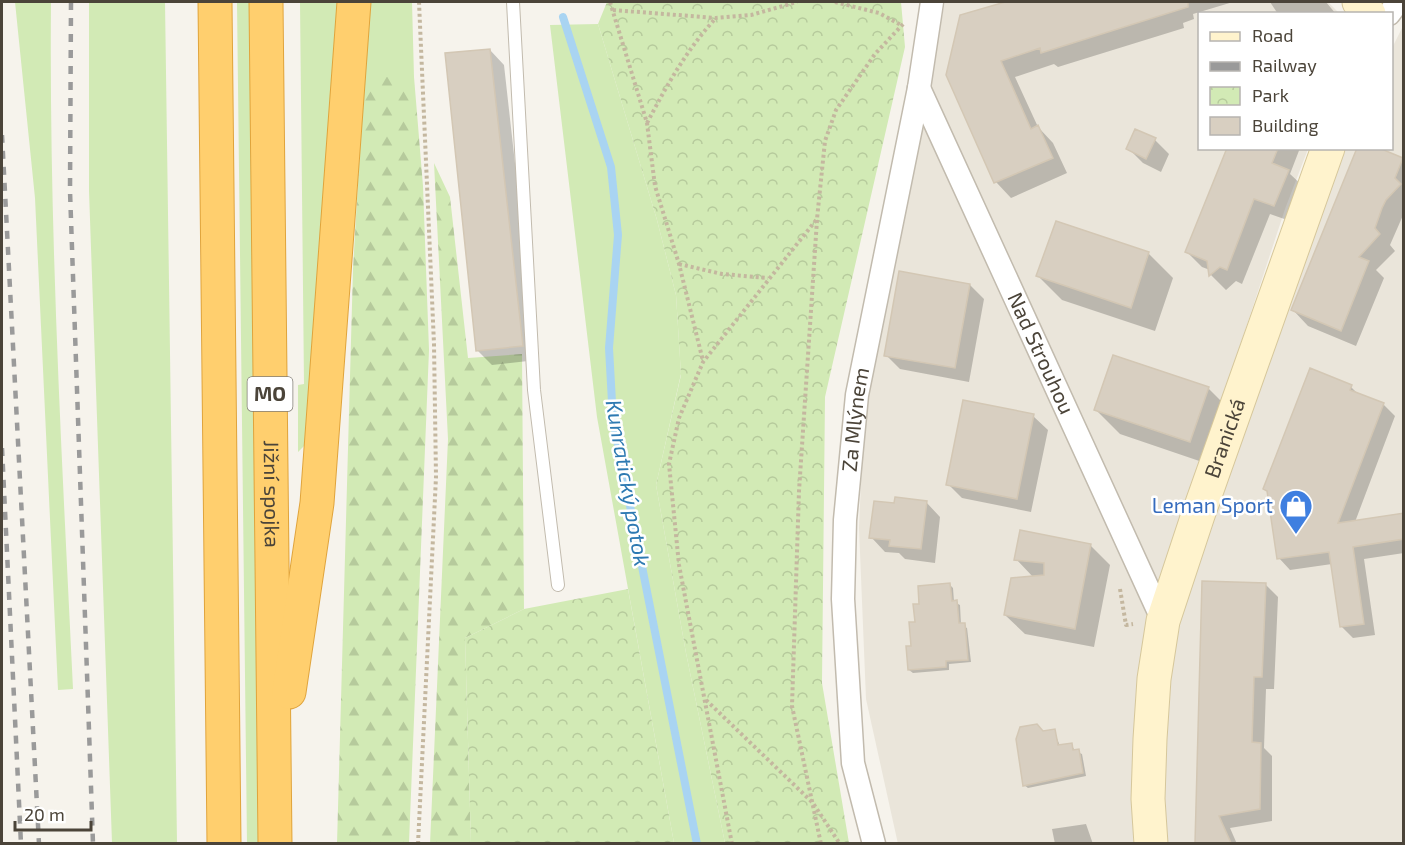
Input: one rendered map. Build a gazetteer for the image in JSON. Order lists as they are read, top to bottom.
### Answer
{
  "streets": {
    "highway": ["MO", "Jižní spojka"],
    "street": ["Nad Strouhou", "Za Mlýnem", "Branická"]
  },
  "crossings": [
    ["Nad Strouhou", "Za Mlýnem"],
    ["Nad Strouhou", "Branická"]
  ],
  "water": ["Kunratický potok"],
  "places": {
    "shop": ["Leman Sport"]
  },
  "legend": [
    "Road",
    "Railway",
    "Park",
    "Building"
  ],
  "scale_bar": "20 m"
}
